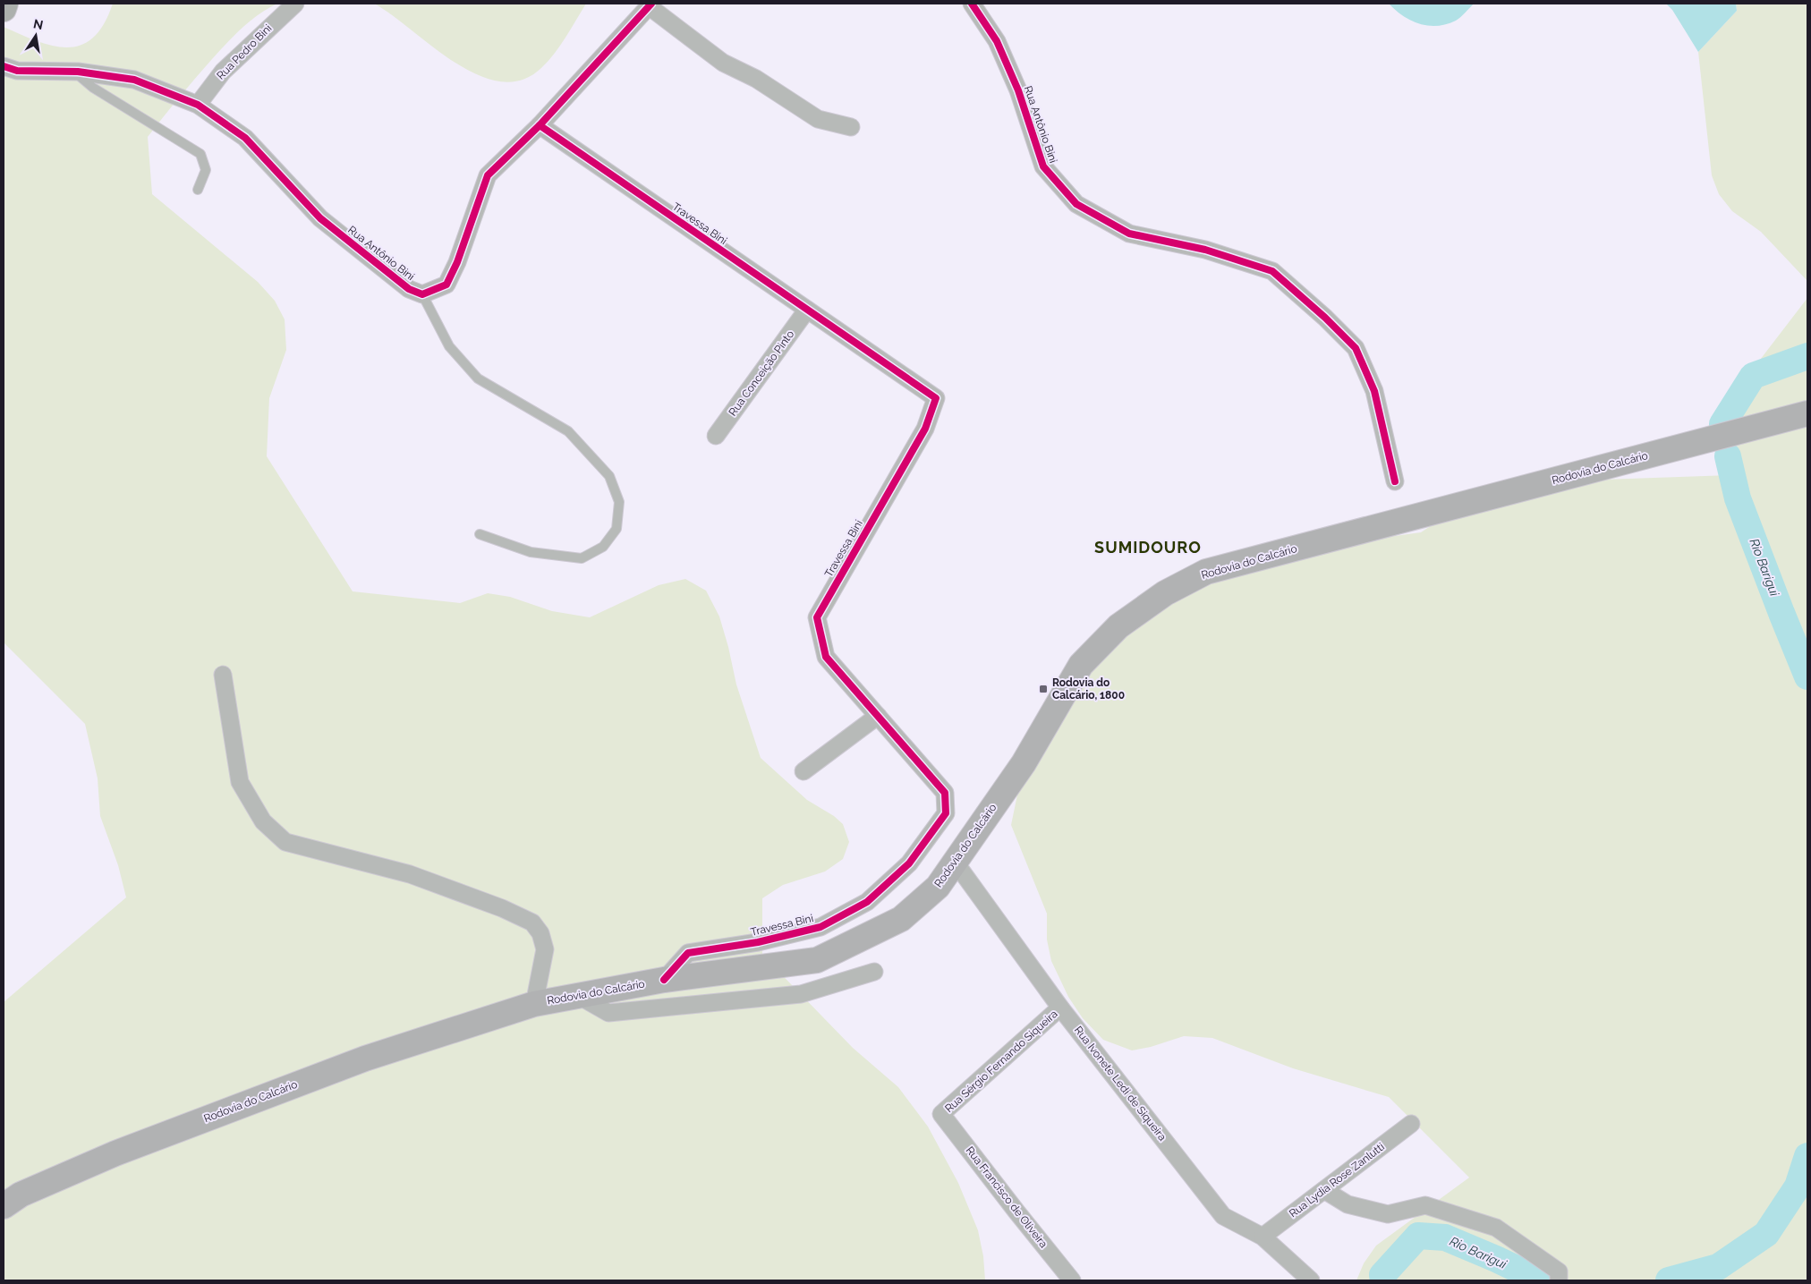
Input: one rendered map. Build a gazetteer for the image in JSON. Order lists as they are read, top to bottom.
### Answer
{
  "streets": {
    "main road": ["Rodovia do Calcário"],
    "street": [
      "Rua Pedro Bini",
      "Rua Antônio Bini",
      "Travessa Bini",
      "Rua Conceição Pinto",
      "Rua Sérgio Fernando Siqueira",
      "Rua Ivonete Ledi de Siqueira",
      "Rua Lydia Rose Zanlutti",
      "Rua Francisco de Oliveira"
    ]
  },
  "crossings": [
    ["Rua Pedro Bini", "Rua Antônio Bini"],
    ["Travessa Bini", "Rua Conceição Pinto"],
    ["Travessa Bini", "Rodovia do Calcário"],
    ["Rodovia do Calcário", "Rua Ivonete Ledi de Siqueira"],
    ["Rua Sérgio Fernando Siqueira", "Rua Ivonete Ledi de Siqueira"],
    ["Rua Sérgio Fernando Siqueira", "Rua Francisco de Oliveira"],
    ["Rua Ivonete Ledi de Siqueira", "Rua Lydia Rose Zanlutti"]
  ],
  "districts": ["SUMIDOURO"],
  "water": ["Rio Barigui"],
  "places": {
    "transit": ["Rodovia do Calcário, 1800"]
  },
  "north": "top"
}
